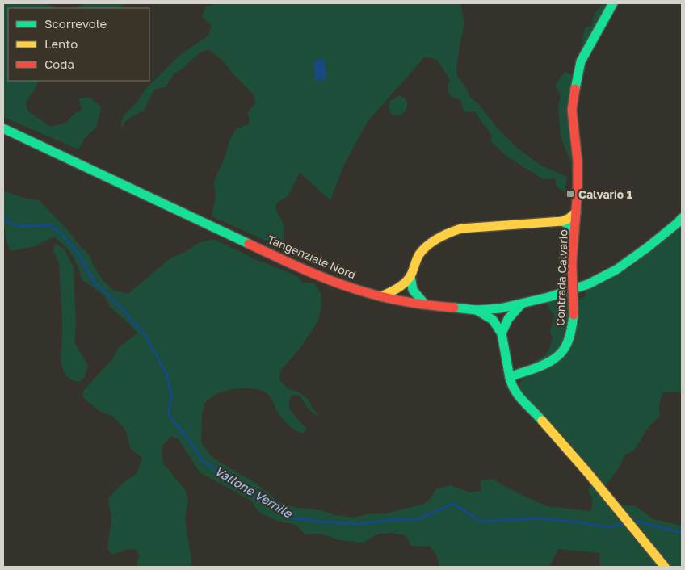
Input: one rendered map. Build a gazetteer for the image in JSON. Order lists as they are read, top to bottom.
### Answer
{
  "streets": {
    "main road": ["Tangenziale Nord", "Contrada Calvario"]
  },
  "water": ["Vallone Vernile"],
  "places": {
    "transit": ["Calvario 1"]
  },
  "legend": ["Scorrevole", "Lento", "Coda"]
}
